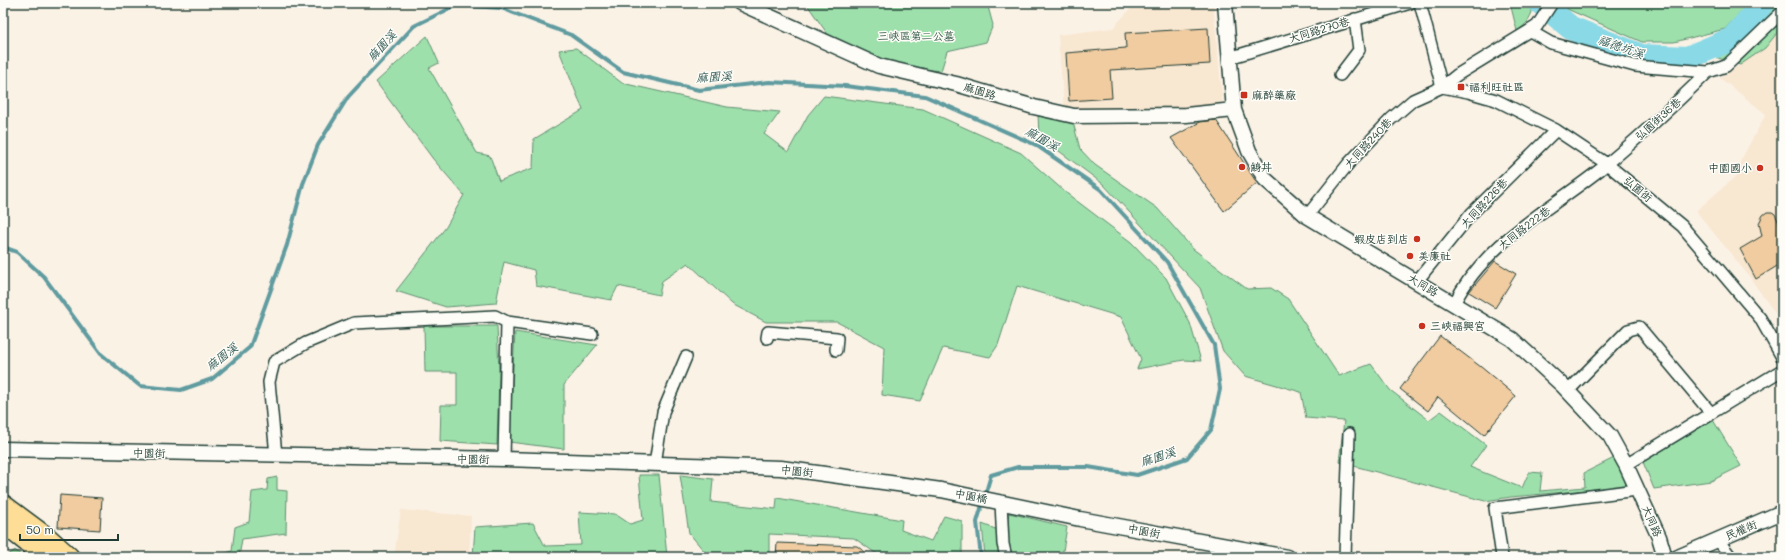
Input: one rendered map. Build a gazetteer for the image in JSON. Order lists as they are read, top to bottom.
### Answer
{
  "streets": {
    "street": [
      "大同路270巷",
      "麻園路",
      "弘園街36巷",
      "大同路240巷",
      "弘園街",
      "大同路226巷",
      "大同路222巷",
      "大同路",
      "中園街",
      "中園橋",
      "民權街"
    ]
  },
  "crossings": [
    ["大同路270巷", "大同路"],
    ["麻園路", "大同路"],
    ["弘園街36巷", "弘園街"],
    ["弘園街36巷", "大同路222巷"],
    ["大同路240巷", "弘園街"],
    ["大同路240巷", "大同路"],
    ["弘園街", "大同路226巷"],
    ["弘園街", "大同路222巷"],
    ["大同路226巷", "大同路"],
    ["大同路222巷", "大同路"],
    ["中園街", "中園橋"]
  ],
  "water": ["麻園溪", "福德坑溪"],
  "parks": ["三峽區第二公墓"],
  "places": {
    "transit": ["福利旺社區", "麻醉藥廠"],
    "other": [
      "鯓丼",
      "中園國小",
      "蝦皮店到店",
      "美廉社",
      "三峽福興宮"
    ]
  },
  "scale_bar": "50 m"
}
